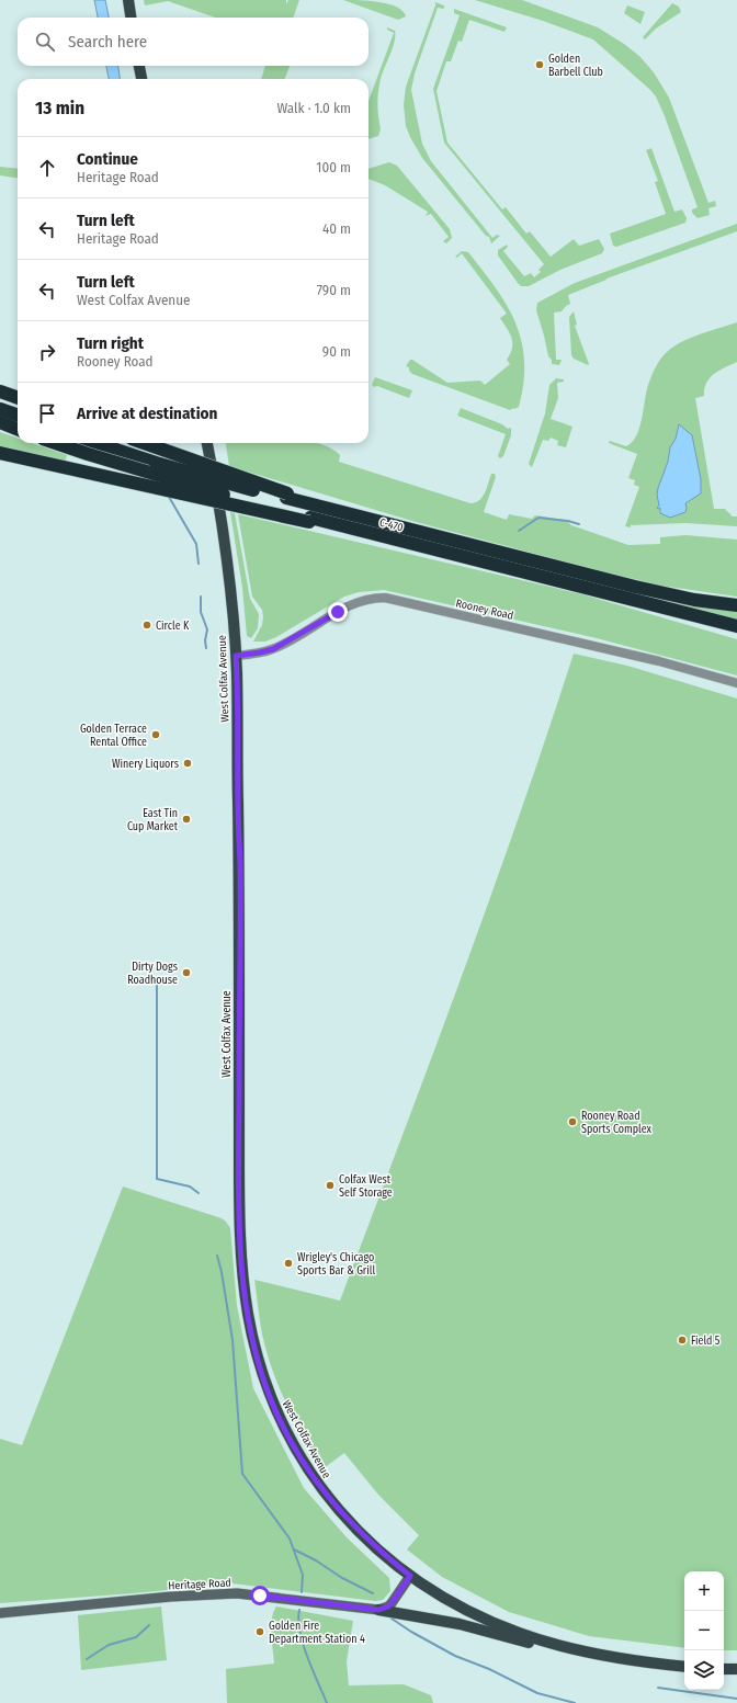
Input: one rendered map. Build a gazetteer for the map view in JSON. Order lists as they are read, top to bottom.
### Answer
{
  "streets": {
    "highway": ["C-470"],
    "main road": ["West Colfax Avenue", "Heritage Road"],
    "street": ["Rooney Road"]
  },
  "crossings": [
    ["Rooney Road", "West Colfax Avenue"]
  ],
  "places": [
    "Golden Barbell Club",
    "Circle K",
    "Golden Terrace Rental Office",
    "Winery Liquors",
    "East Tin Cup Market",
    "Dirty Dogs Roadhouse",
    "Rooney Road Sports Complex",
    "Colfax West Self Storage",
    "Wrigley's Chicago Sports Bar & Grill",
    "Field 5",
    "Golden Fire Department Station 4"
  ],
  "page": {
    "search": "Search here",
    "heading": ["13 min", "Walk · 1.0 km"],
    "list": [
      ["Continue", "Heritage Road", "100 m"],
      ["Turn left", "Heritage Road", "40 m"],
      ["Turn left", "West Colfax Avenue", "790 m"],
      ["Turn right", "Rooney Road", "90 m"],
      "Arrive at destination"
    ],
    "map_buttons": ["+", "−"]
  }
}
